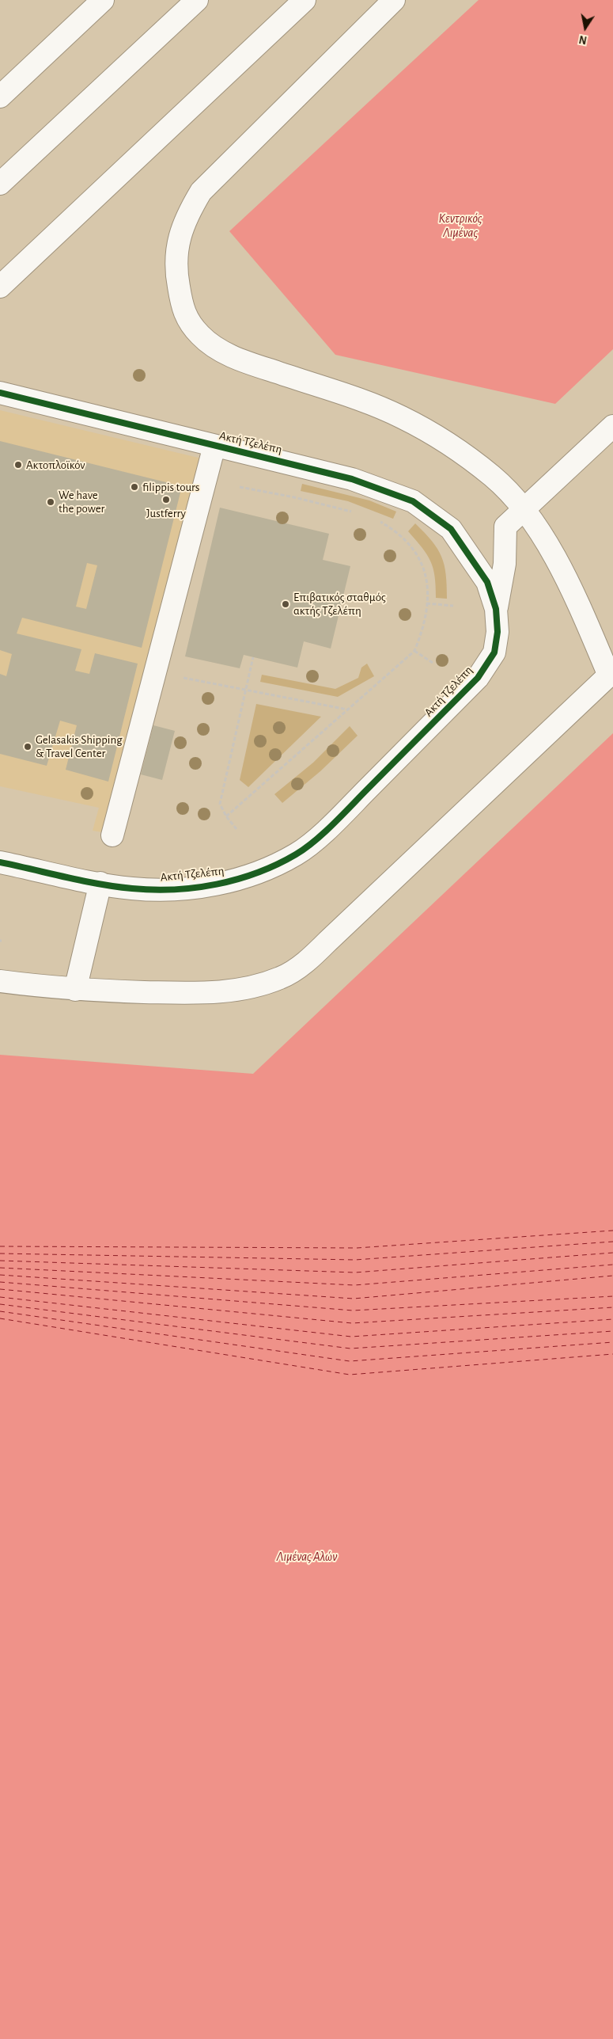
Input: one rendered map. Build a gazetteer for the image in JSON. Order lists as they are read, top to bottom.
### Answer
{
  "streets": {
    "street": ["Ακτή Τζελέπη"]
  },
  "water": ["Κεντρικός Λιμένας", "Λιμένας Αλών"],
  "places": [
    "Ακτοπλοϊκόν",
    "filippis tours",
    "Justferry",
    "We have the power",
    "Επιβατικός σταθμός ακτής Τζελέπη",
    "Gelasakis Shipping & Travel Center"
  ],
  "north": "bottom"
}
